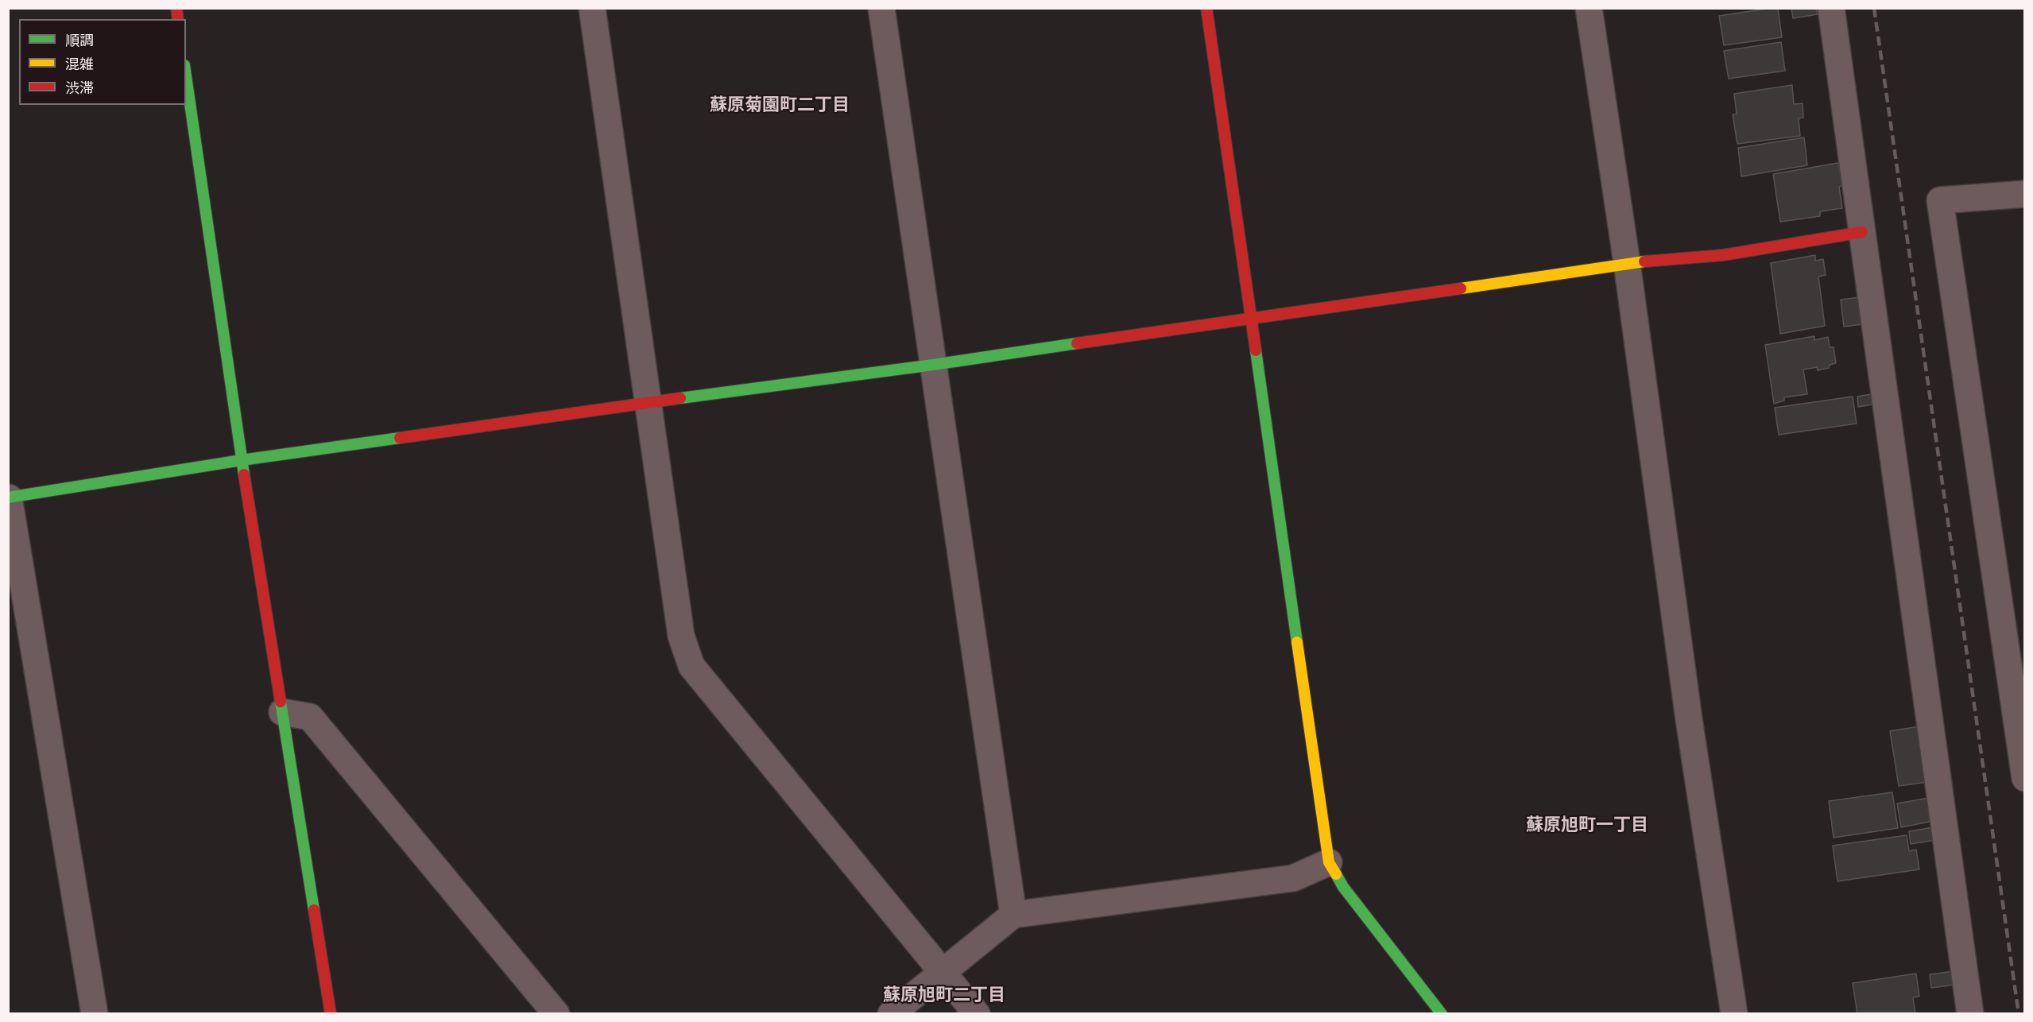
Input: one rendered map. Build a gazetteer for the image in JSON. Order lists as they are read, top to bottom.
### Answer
{
  "districts": ["蘇原菊園町二丁目", "蘇原旭町一丁目", "蘇原旭町二丁目"],
  "legend": ["順調", "混雑", "渋滞"]
}
